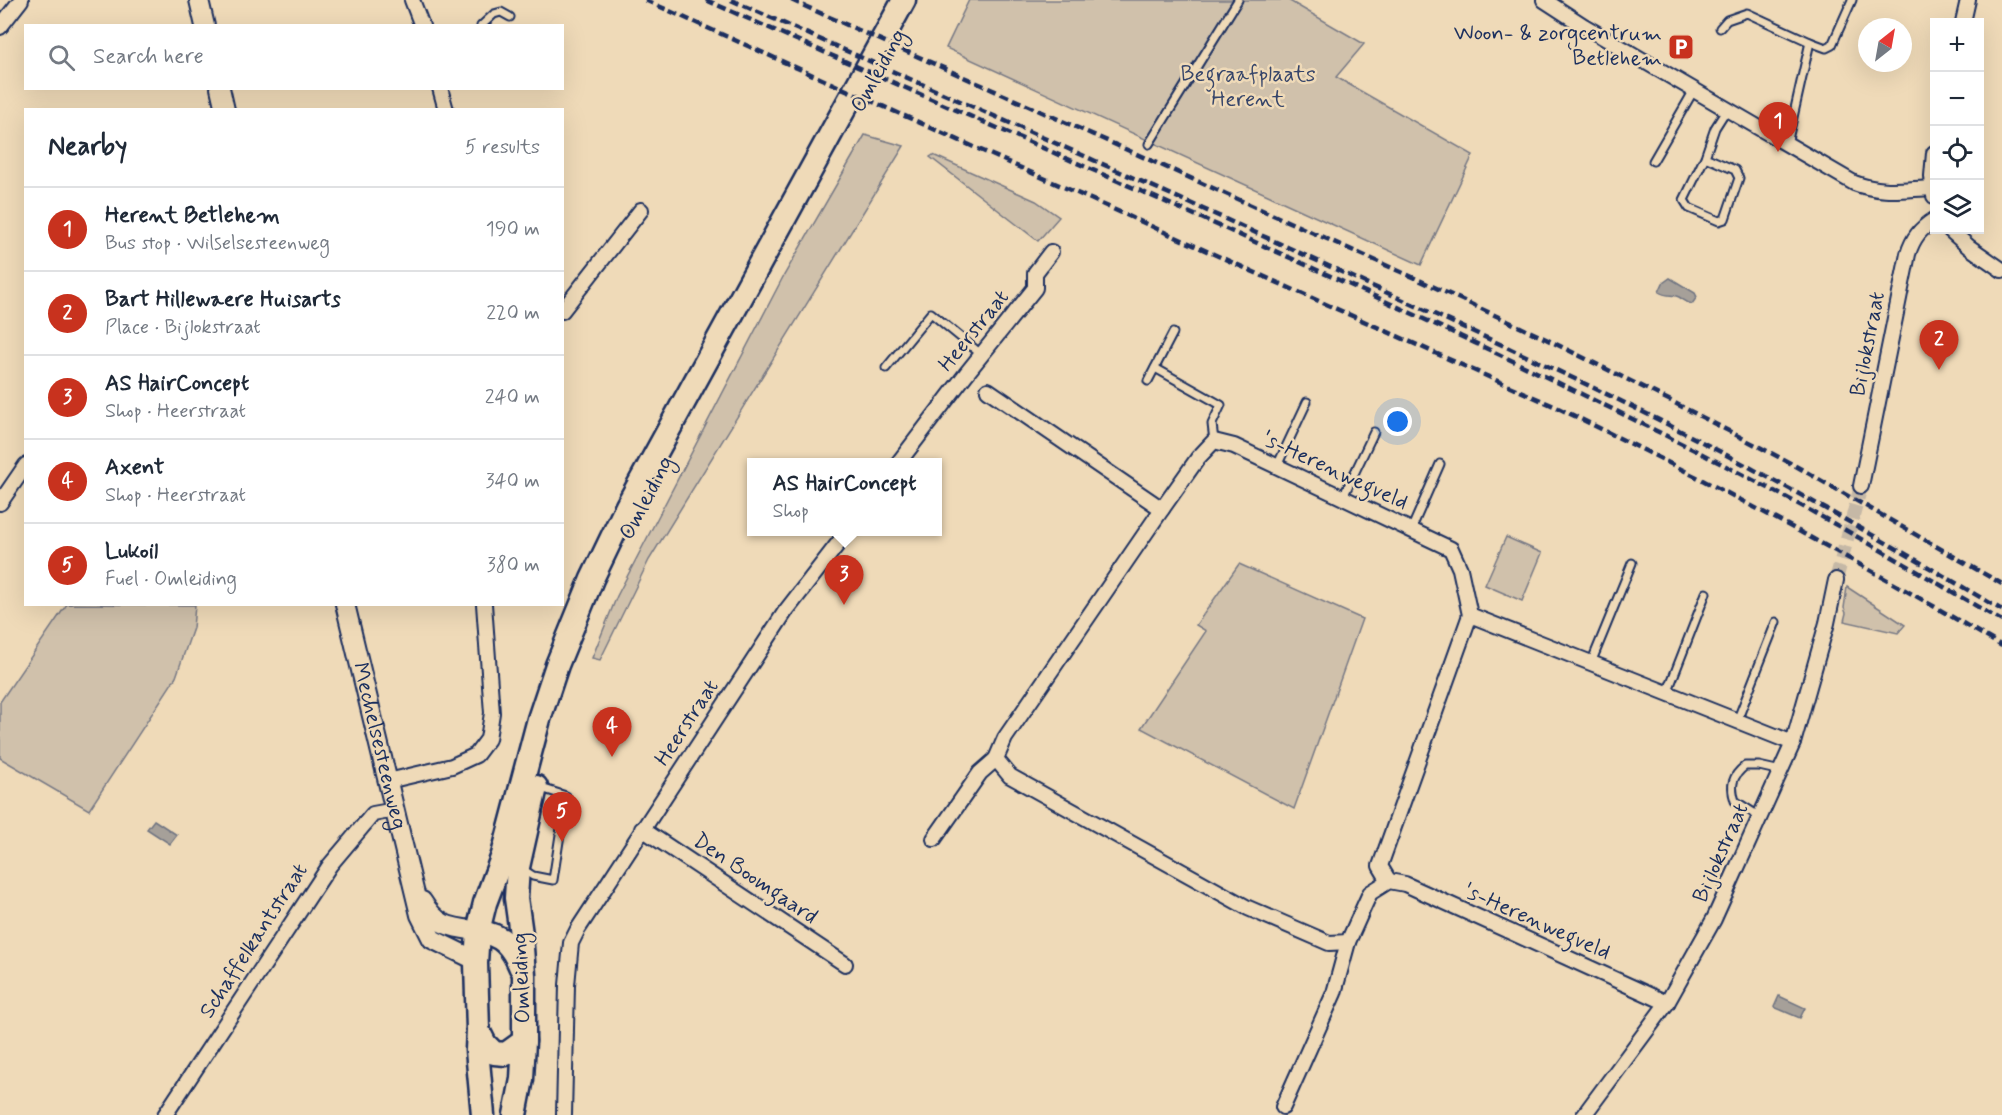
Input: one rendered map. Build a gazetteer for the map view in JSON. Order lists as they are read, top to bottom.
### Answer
{
  "streets": {
    "main road": ["Omleiding"],
    "street": [
      "Heerstraat",
      "Bijlokstraat",
      "'s-Herenwegveld",
      "Mechelsesteenweg",
      "Den Boomgaard",
      "Schaffelkantstraat"
    ]
  },
  "crossings": [
    ["Omleiding", "Mechelsesteenweg"],
    ["Heerstraat", "Den Boomgaard"],
    ["Bijlokstraat", "'s-Herenwegveld"],
    ["Mechelsesteenweg", "Schaffelkantstraat"]
  ],
  "parks": ["Begraafplaats Herent"],
  "places": {
    "parking": ["Woon- & zorgcentrum Betlehem"]
  },
  "north": "top right",
  "page": {
    "map_buttons": ["+", "−"],
    "search": "Search here",
    "pins": [
      "1",
      "2",
      "3",
      "4",
      "5"
    ],
    "heading": ["Nearby", "5 results"],
    "list": [
      {
        "mark": "1",
        "name": "Herent Betlehem",
        "note": "Bus stop · Wilselsesteenweg",
        "value": "190 m"
      },
      {
        "mark": "2",
        "name": "Bart Hillewaere Huisarts",
        "note": "Place · Bijlokstraat",
        "value": "220 m"
      },
      {
        "mark": "3",
        "name": "AS HairConcept",
        "note": "Shop · Heerstraat",
        "value": "240 m"
      },
      {
        "mark": "4",
        "name": "Axent",
        "note": "Shop · Heerstraat",
        "value": "340 m"
      },
      {
        "mark": "5",
        "name": "Lukoil",
        "note": "Fuel · Omleiding",
        "value": "380 m"
      }
    ],
    "popup": ["AS HairConcept", "Shop"]
  }
}
